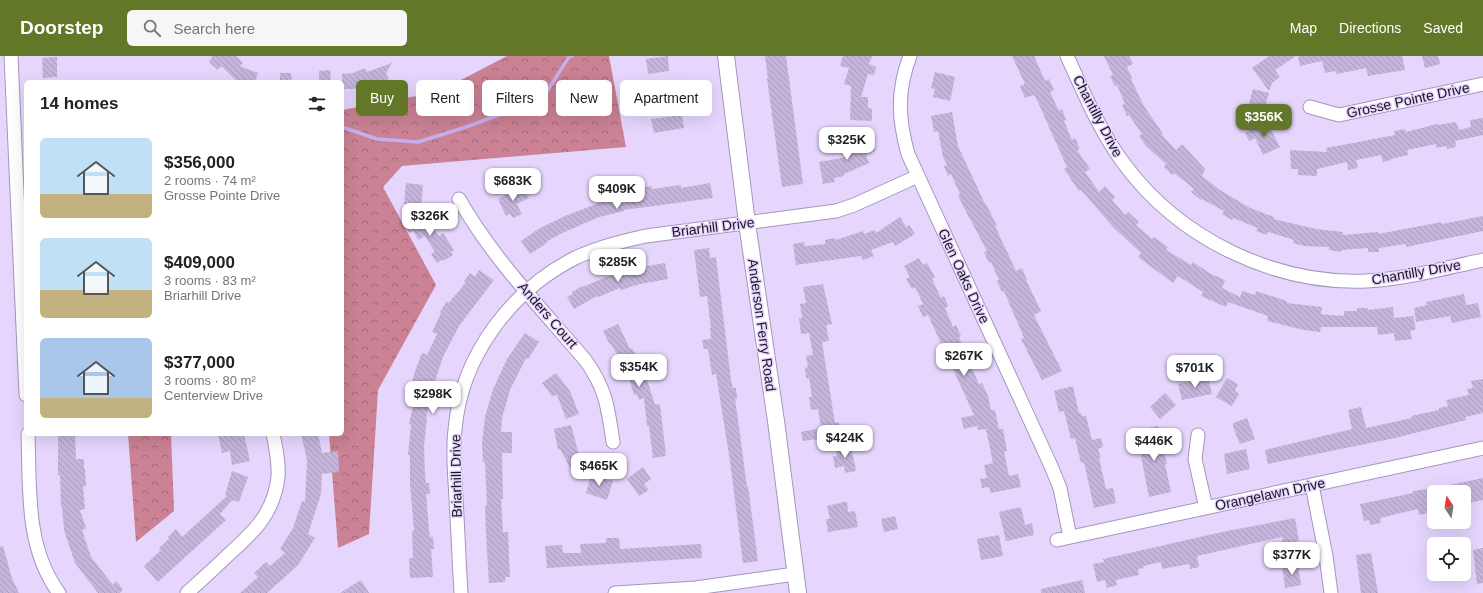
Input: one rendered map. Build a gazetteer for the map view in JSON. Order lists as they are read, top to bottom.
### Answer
{
  "streets": {
    "street": [
      "Grosse Pointe Drive",
      "Chantilly Drive",
      "Briarhill Drive",
      "Glen Oaks Drive",
      "Anders Court",
      "Anderson Ferry Road",
      "Orangelawn Drive"
    ]
  },
  "crossings": [
    ["Briarhill Drive", "Glen Oaks Drive"],
    ["Briarhill Drive", "Anders Court"],
    ["Briarhill Drive", "Anderson Ferry Road"],
    ["Glen Oaks Drive", "Orangelawn Drive"]
  ],
  "north": "top",
  "page": {
    "header": "Doorstep",
    "search": "Search here",
    "nav": ["Map", "Directions", "Saved"],
    "chip": [
      "Buy",
      "Rent",
      "Filters",
      "New",
      "Apartment"
    ],
    "heading": "14 homes",
    "price": [
      "$356K",
      "$325K",
      "$683K",
      "$409K",
      "$326K",
      "$285K",
      "$267K",
      "$354K",
      "$701K",
      "$298K",
      "$424K",
      "$446K",
      "$465K",
      "$377K"
    ],
    "list": [
      {
        "name": "$356,000",
        "note": "2 rooms · 74 m² · Grosse Pointe Drive"
      },
      {
        "name": "$409,000",
        "note": "3 rooms · 83 m² · Briarhill Drive"
      },
      {
        "name": "$377,000",
        "note": "3 rooms · 80 m² · Centerview Drive"
      }
    ]
  }
}
